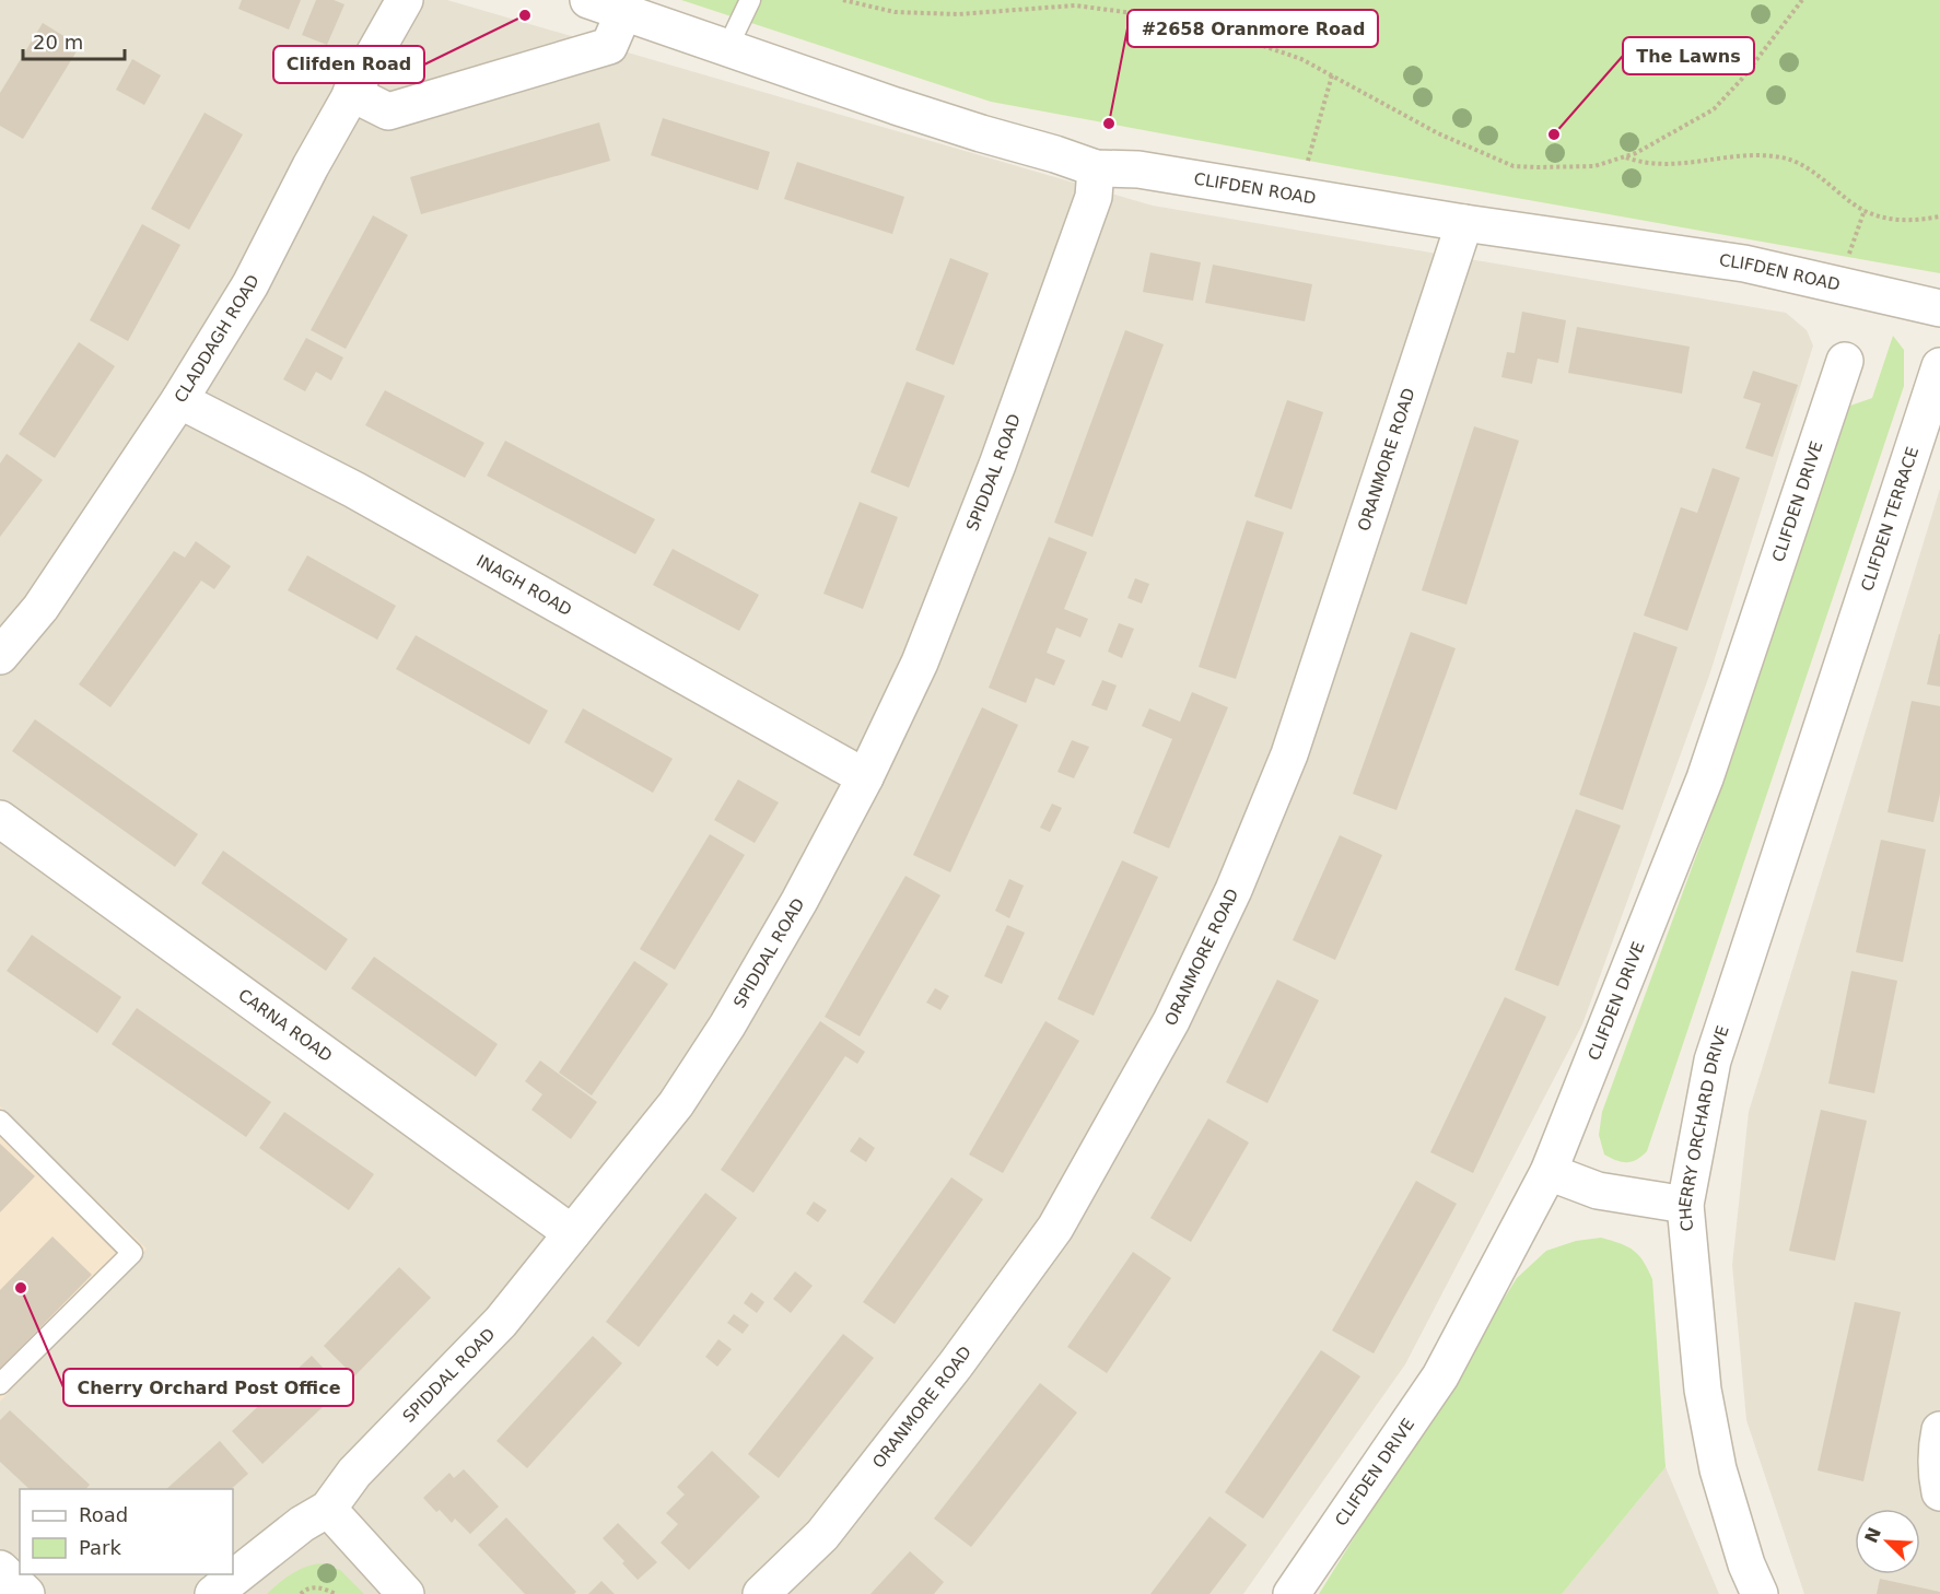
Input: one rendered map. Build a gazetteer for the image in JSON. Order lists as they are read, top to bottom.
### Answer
{
  "streets": {
    "street": [
      "CLIFDEN ROAD",
      "CLADDAGH ROAD",
      "ORANMORE ROAD",
      "SPIDDAL ROAD",
      "CLIFDEN DRIVE",
      "CLIFDEN TERRACE",
      "INAGH ROAD",
      "CARNA ROAD",
      "CHERRY ORCHARD DRIVE"
    ]
  },
  "crossings": [
    ["CLIFDEN ROAD", "ORANMORE ROAD"],
    ["CLIFDEN ROAD", "SPIDDAL ROAD"],
    ["CLADDAGH ROAD", "INAGH ROAD"],
    ["SPIDDAL ROAD", "INAGH ROAD"],
    ["SPIDDAL ROAD", "CARNA ROAD"],
    ["CLIFDEN TERRACE", "CHERRY ORCHARD DRIVE"]
  ],
  "places": [
    "Clifden Road",
    "#2658 Oranmore Road",
    "The Lawns",
    "Cherry Orchard Post Office"
  ],
  "legend": ["Road", "Park"],
  "scale_bar": "20 m",
  "north": "top left"
}
